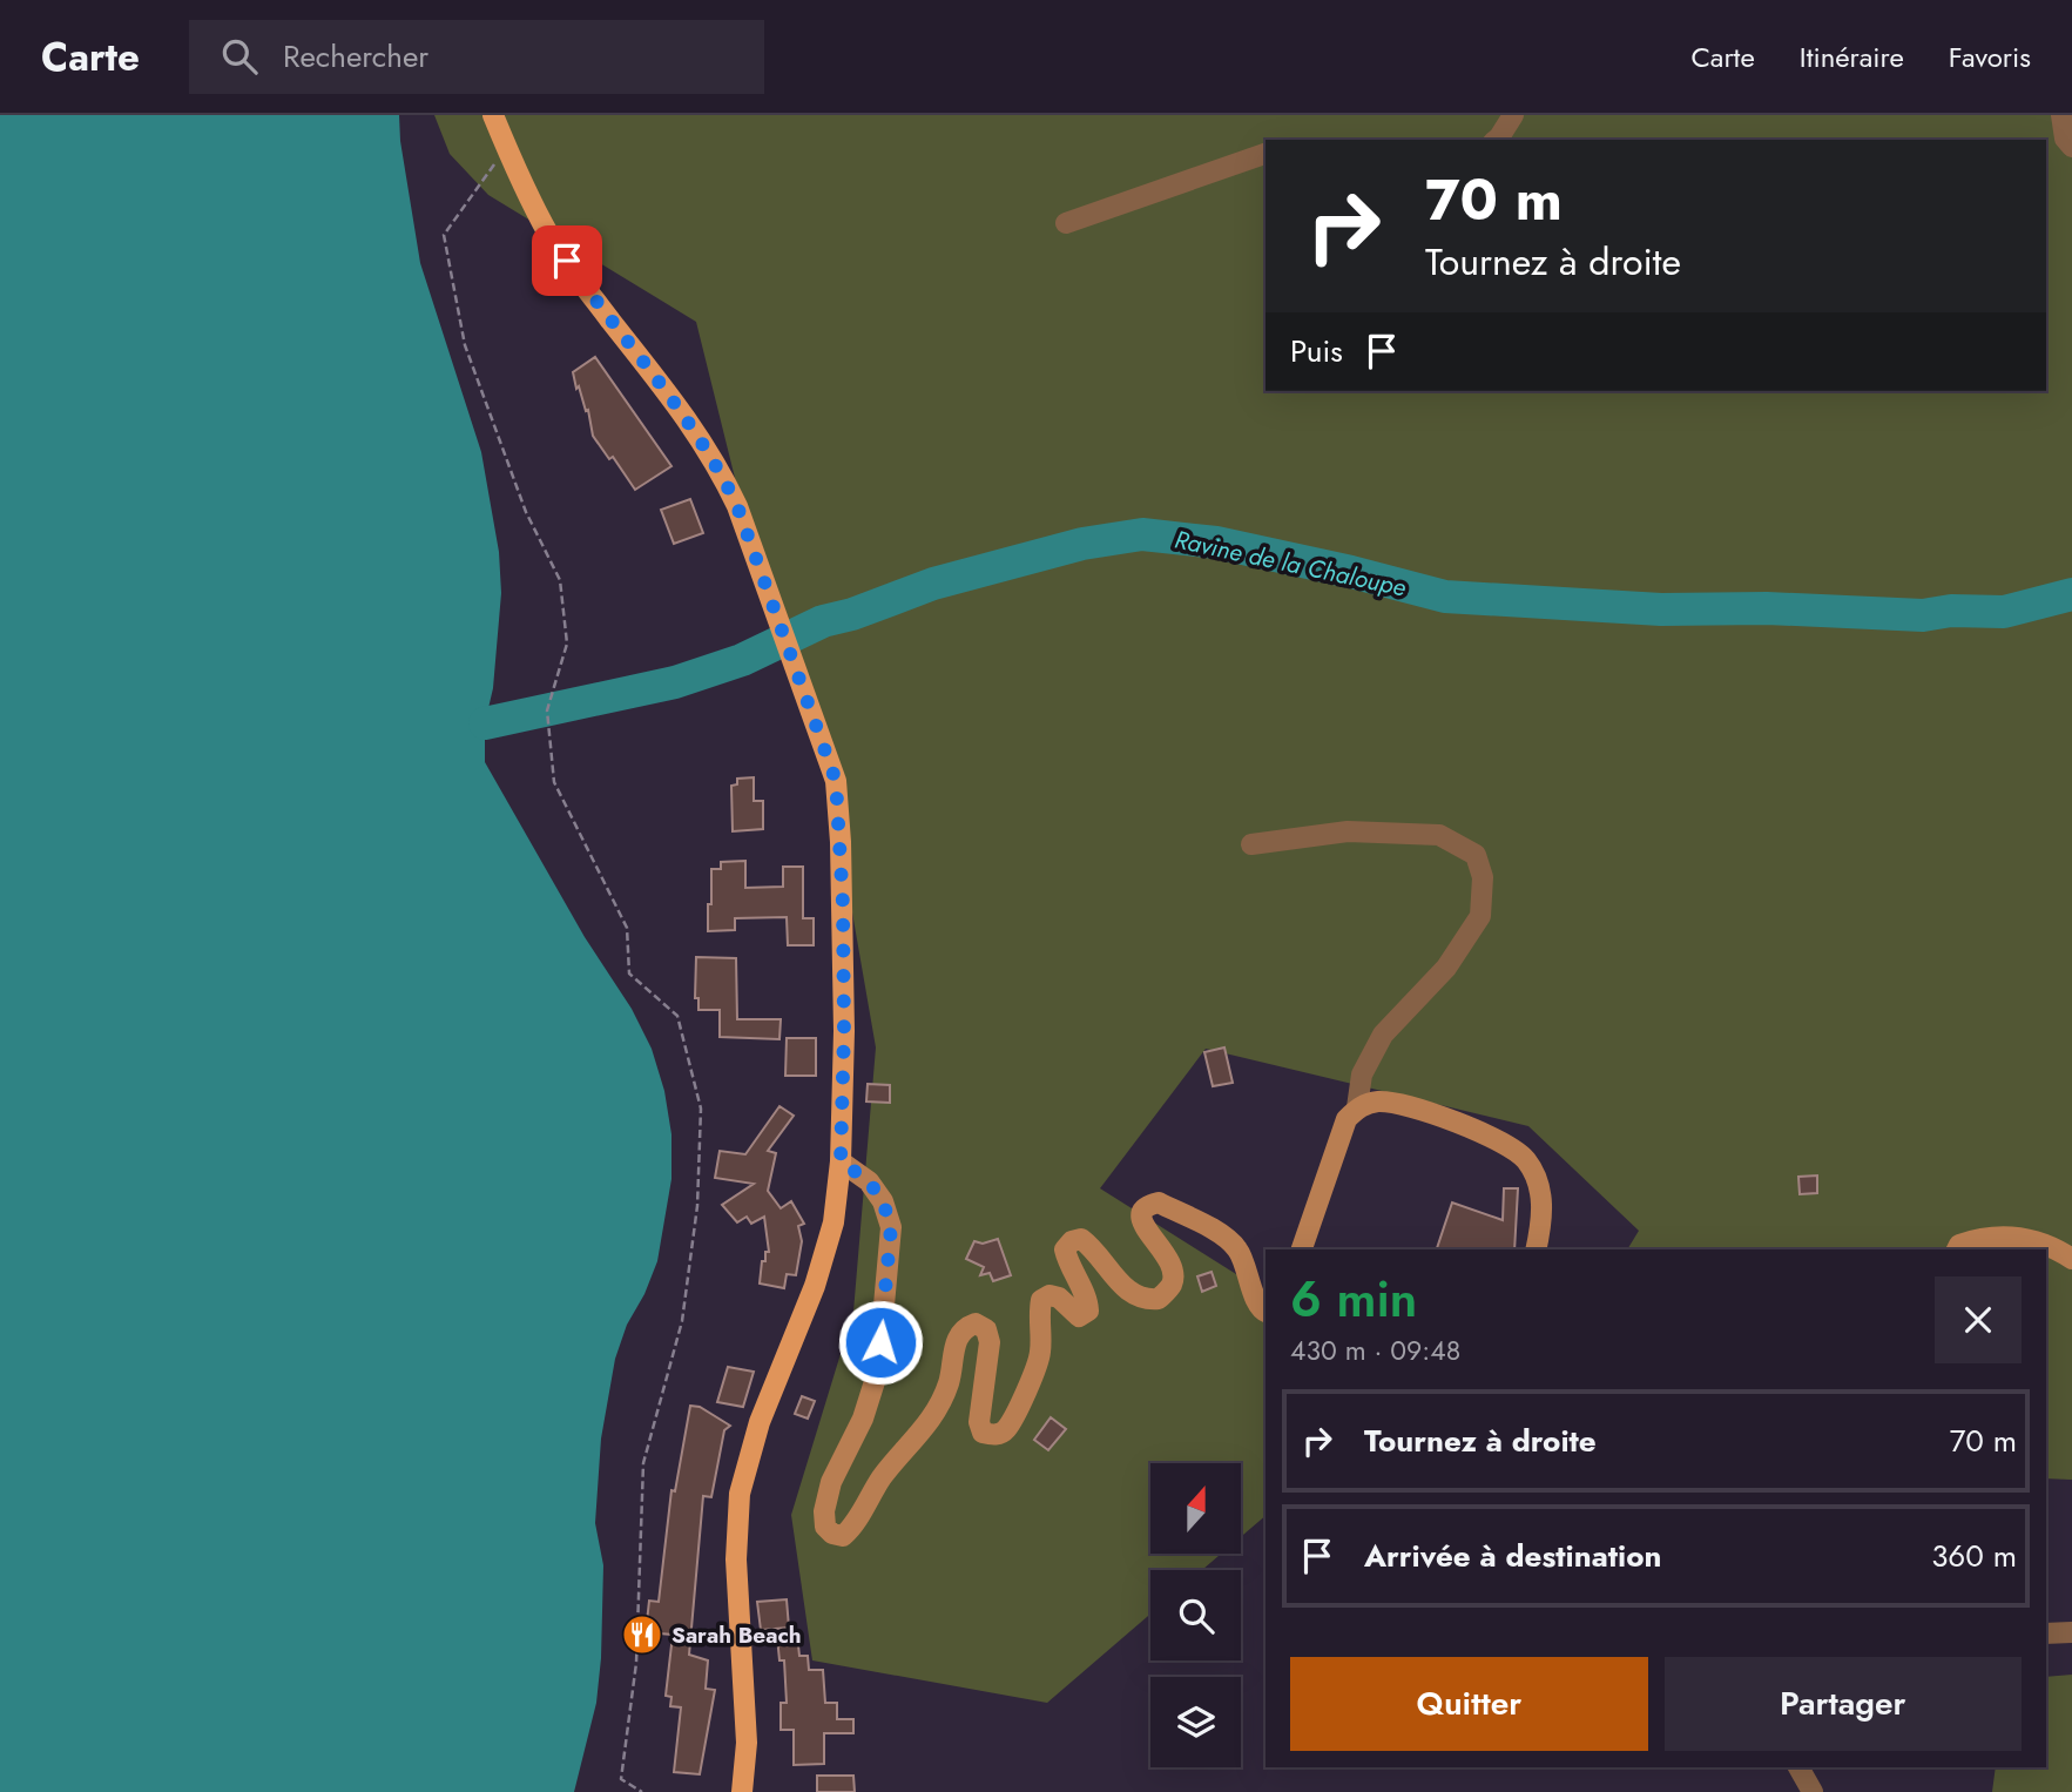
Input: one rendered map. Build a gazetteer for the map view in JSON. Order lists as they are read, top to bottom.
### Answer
{
  "water": ["Ravine de la Chaloupe"],
  "places": {
    "restaurant": ["Sarah Beach"]
  },
  "north": "top",
  "page": {
    "header": "Carte",
    "search": "Rechercher",
    "nav": ["Carte", "Itinéraire", "Favoris"],
    "turn": ["70 m", "Tournez à droite"],
    "then": "Puis",
    "heading": ["6 min", "430 m · 09:48"],
    "list": [
      {
        "name": "Tournez à droite",
        "value": "70 m"
      },
      {
        "name": "Arrivée à destination",
        "value": "360 m"
      }
    ],
    "buttons": ["Quitter", "Partager"]
  }
}
